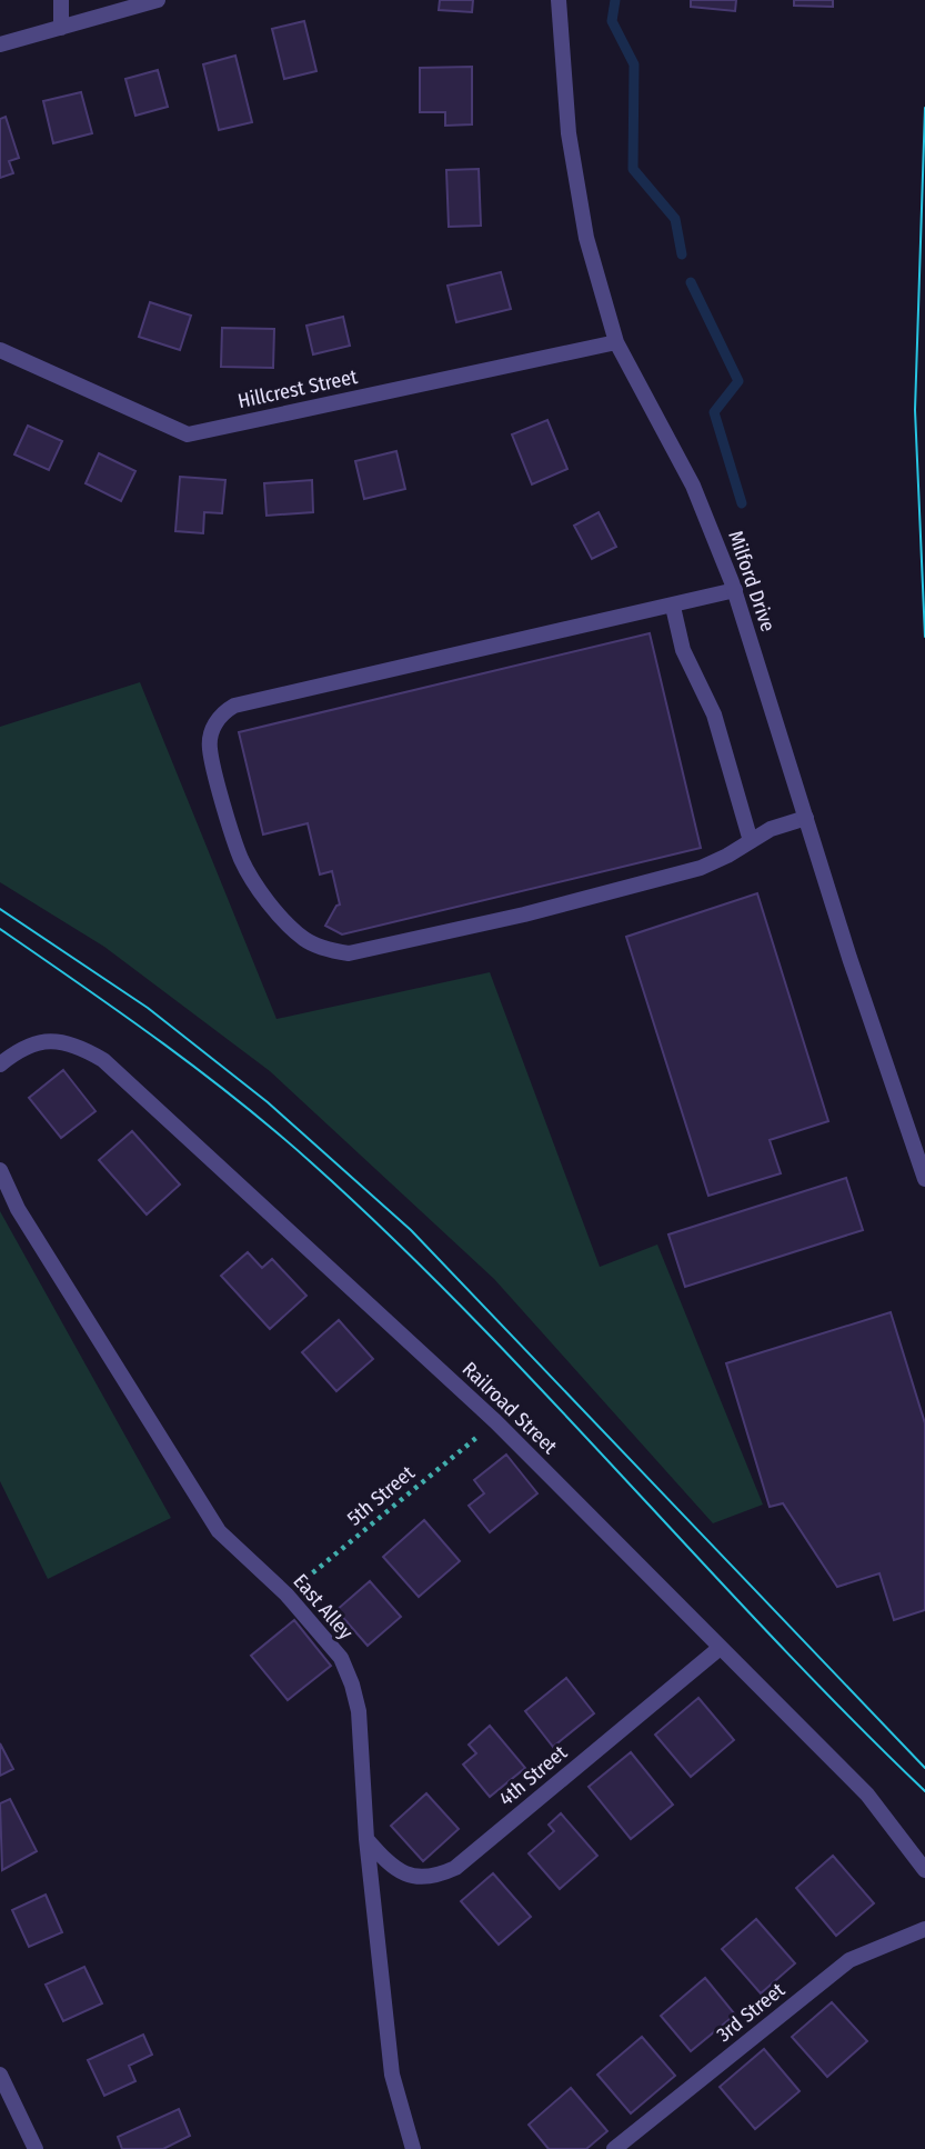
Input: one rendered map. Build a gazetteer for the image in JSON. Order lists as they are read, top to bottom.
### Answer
{
  "streets": {
    "street": [
      "Hillcrest Street",
      "Milford Drive",
      "Railroad Street",
      "East Alley",
      "4th Street",
      "3rd Street"
    ],
    "path": ["5th Street"]
  },
  "crossings": [
    ["Hillcrest Street", "Milford Drive"],
    ["Railroad Street", "5th Street"],
    ["Railroad Street", "4th Street"],
    ["5th Street", "East Alley"],
    ["East Alley", "4th Street"]
  ]
}
